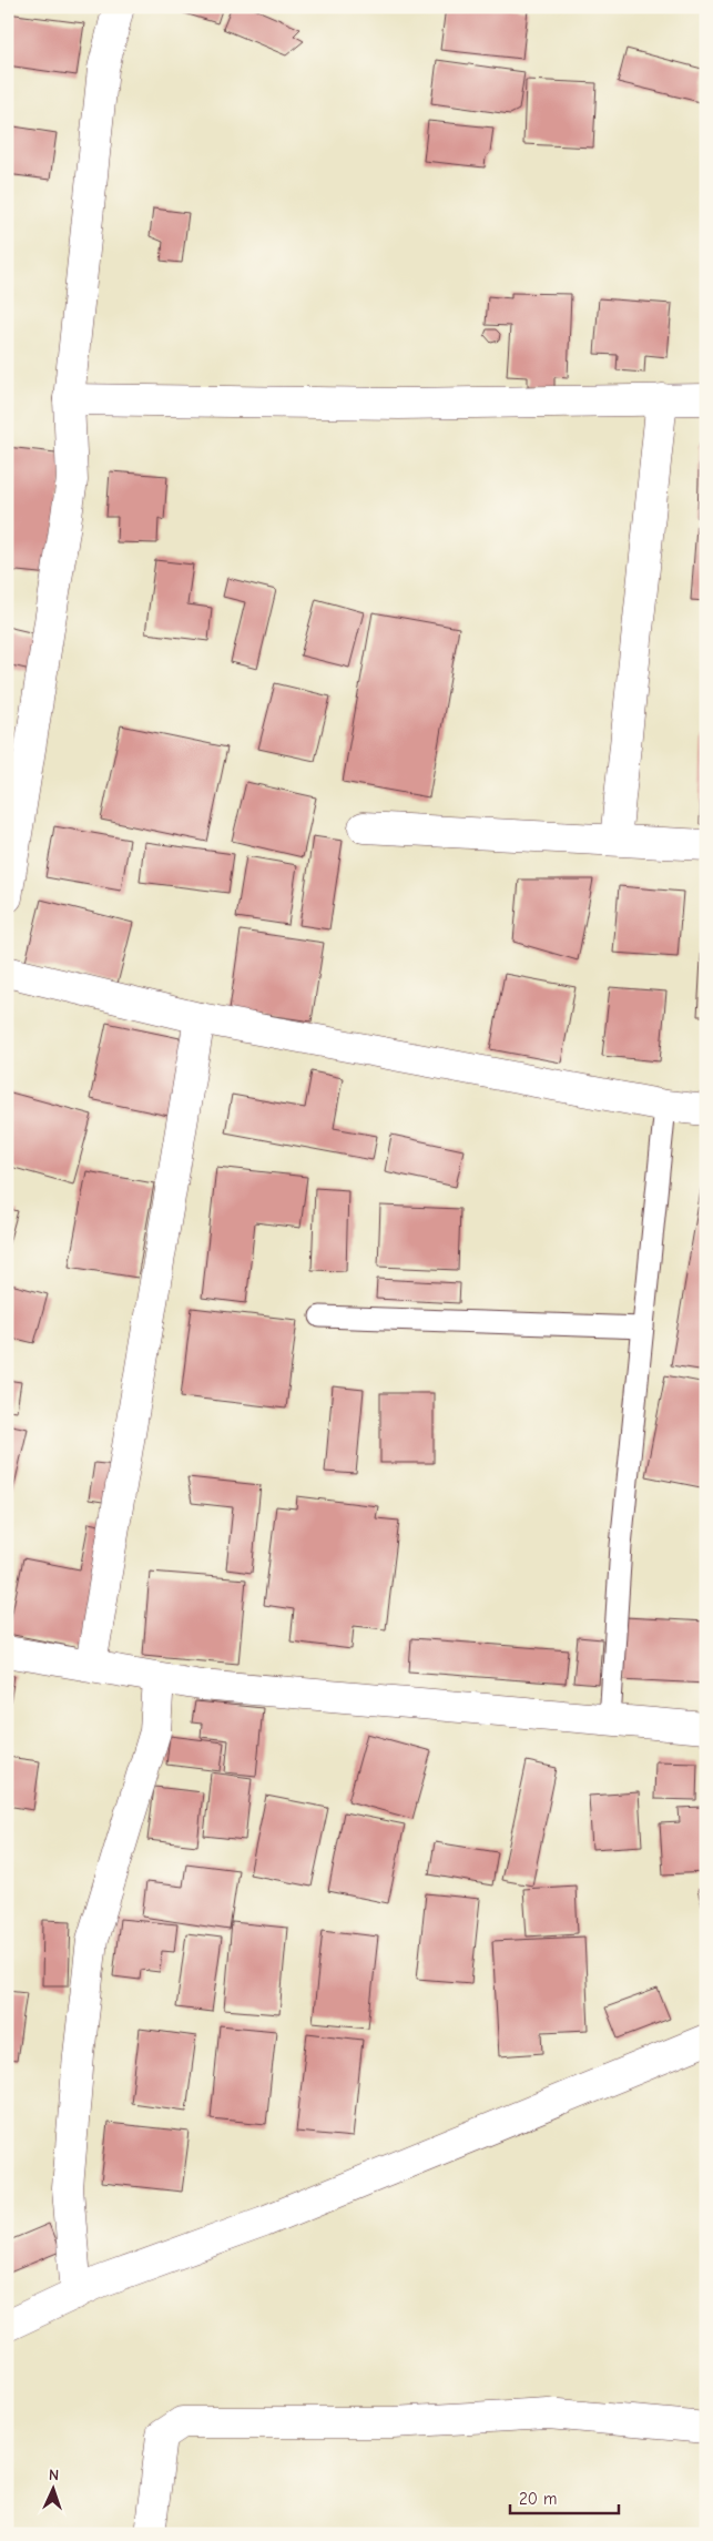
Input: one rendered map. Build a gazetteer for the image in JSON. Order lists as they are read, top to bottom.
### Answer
{
  "scale_bar": "20 m",
  "north": "top"
}
